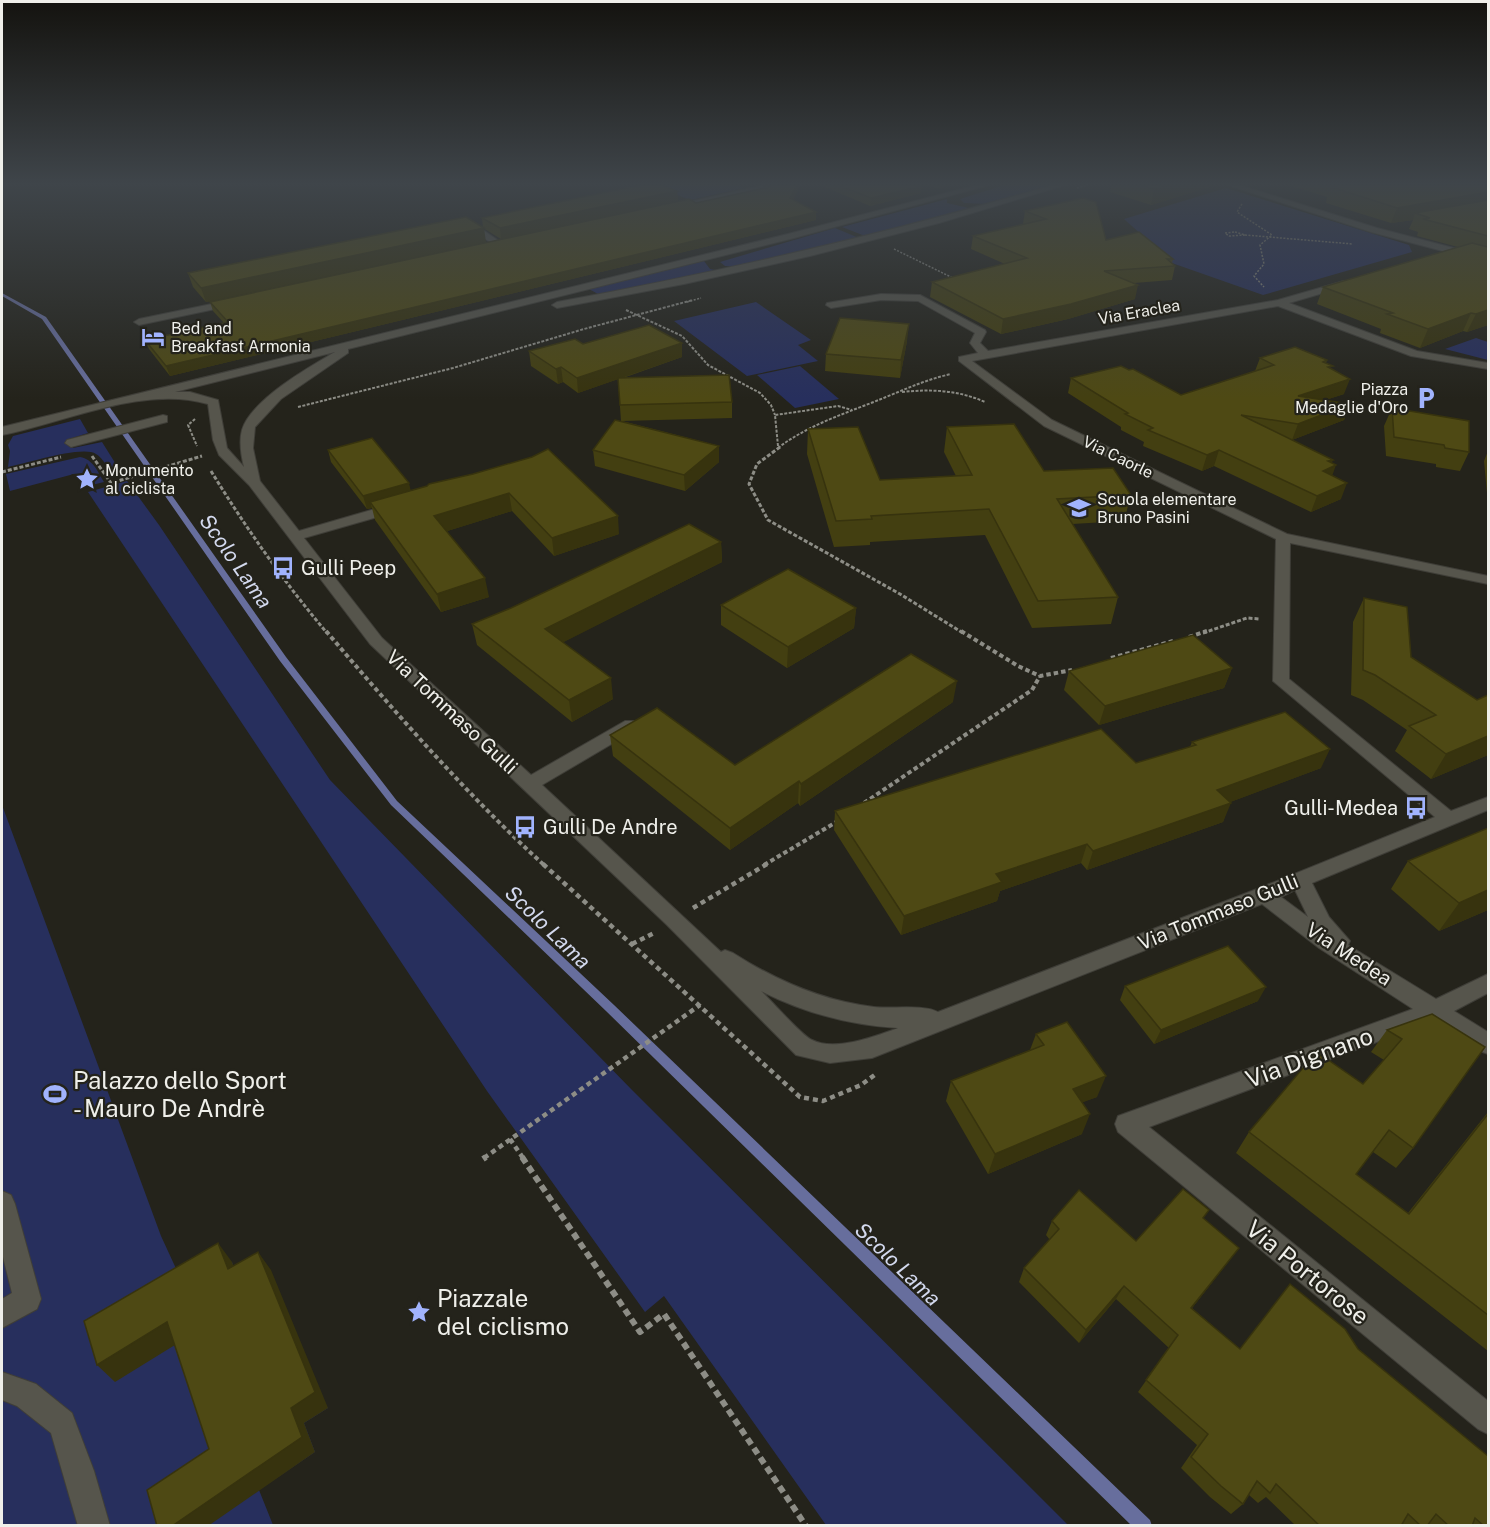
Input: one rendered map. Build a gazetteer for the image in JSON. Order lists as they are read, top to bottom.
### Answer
{
  "streets": {
    "street": [
      "Via Eraclea",
      "Via Caorle",
      "Via Tommaso Gulli",
      "Via Medea",
      "Via Dignano",
      "Via Portorose"
    ]
  },
  "crossings": [
    ["Via Eraclea", "Via Caorle"],
    ["Via Tommaso Gulli", "Via Medea"],
    ["Via Medea", "Via Dignano"],
    ["Via Dignano", "Via Portorose"]
  ],
  "water": ["Scolo Lama"],
  "places": {
    "hotel": ["Bed and Breakfast Armonia"],
    "parking": ["Piazza Medaglie d'Oro"],
    "place": ["Monumento al ciclista", "Piazzale del ciclismo"],
    "school or university": ["Scuola elementare Bruno Pasini"],
    "bus stop": ["Gulli Peep", "Gulli-Medea", "Gulli De Andre"],
    "sports": ["Palazzo dello Sport - Mauro De Andrè"]
  }
}
